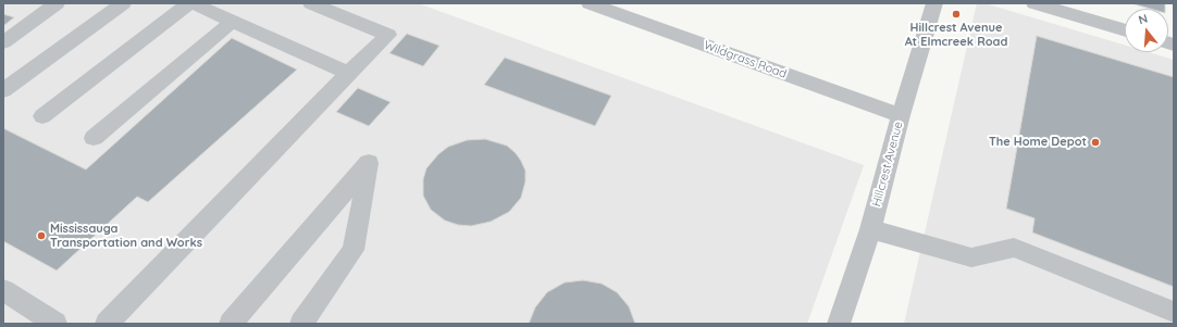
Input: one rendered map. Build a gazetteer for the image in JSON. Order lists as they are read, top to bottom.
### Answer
{
  "streets": {
    "street": ["Wildgrass Road", "Hillcrest Avenue"]
  },
  "crossings": [
    ["Wildgrass Road", "Hillcrest Avenue"]
  ],
  "places": ["Hillcrest Avenue At Elmcreek Road", "The Home Depot", "Mississauga Transportation and Works"],
  "north": "top"
}
